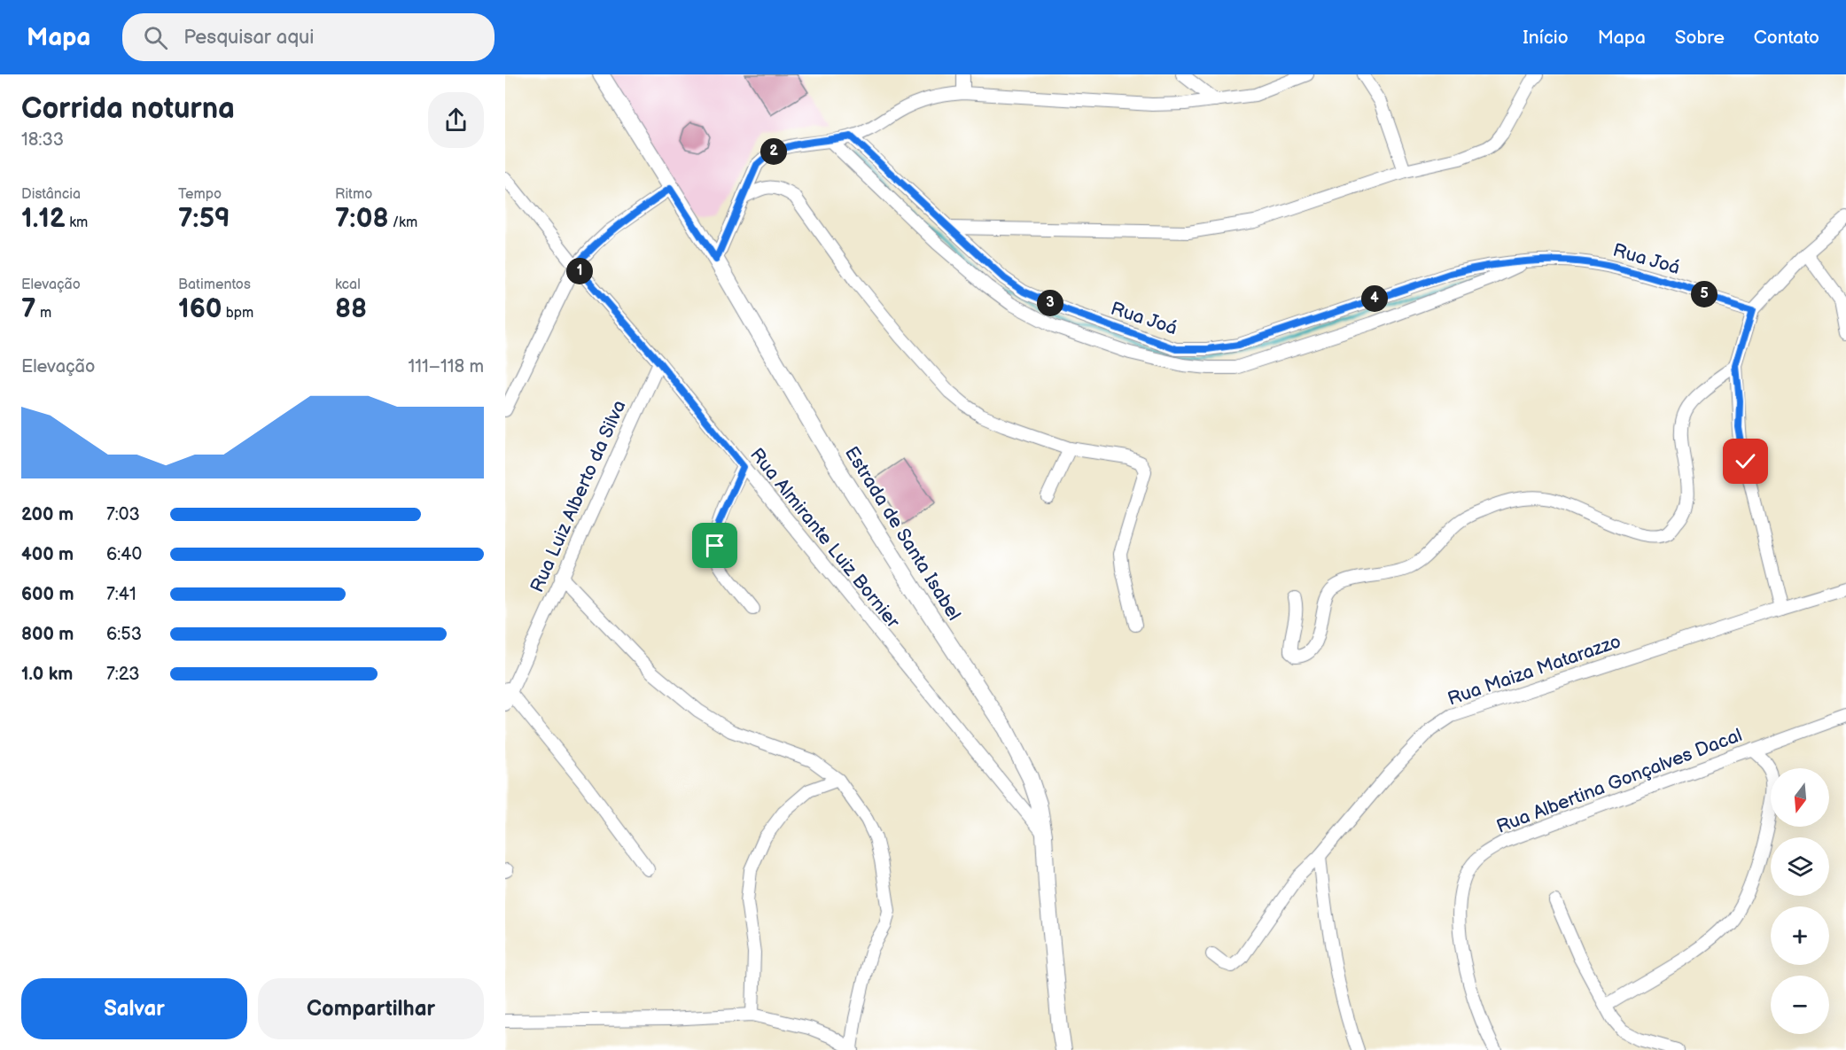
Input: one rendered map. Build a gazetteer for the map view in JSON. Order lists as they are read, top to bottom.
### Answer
{
  "streets": {
    "main road": ["Estrada de Santa Isabel"],
    "street": [
      "Rua Joá",
      "Rua Luiz Alberto da Silva",
      "Rua Almirante Luiz Bornier",
      "Rua Maiza Matarazzo",
      "Rua Albertina Gonçalves Dacal"
    ]
  },
  "crossings": [
    ["Rua Luiz Alberto da Silva", "Rua Almirante Luiz Bornier"],
    ["Estrada de Santa Isabel", "Rua Almirante Luiz Bornier"]
  ],
  "north": "bottom",
  "page": {
    "header": "Mapa",
    "search": "Pesquisar aqui",
    "nav": [
      "Início",
      "Mapa",
      "Sobre",
      "Contato"
    ],
    "heading": ["Corrida noturna", "18:33"],
    "pins": [
      "2",
      "1",
      "5",
      "4",
      "3"
    ],
    "stats": [
      ["Distância", "1.12 km"],
      ["Tempo", "7:59"],
      ["Ritmo", "7:08 /km"],
      ["Elevação", "7 m"],
      ["Batimentos", "160 bpm"],
      ["kcal", "88"]
    ],
    "chart": ["Elevação", "111–118 m"],
    "list": [
      {
        "name": "200 m",
        "note": "7:03"
      },
      {
        "name": "400 m",
        "note": "6:40"
      },
      {
        "name": "600 m",
        "note": "7:41"
      },
      {
        "name": "800 m",
        "note": "6:53"
      },
      {
        "name": "1.0 km",
        "note": "7:23"
      }
    ],
    "map_buttons": ["+", "−"],
    "buttons": ["Salvar", "Compartilhar"]
  }
}
